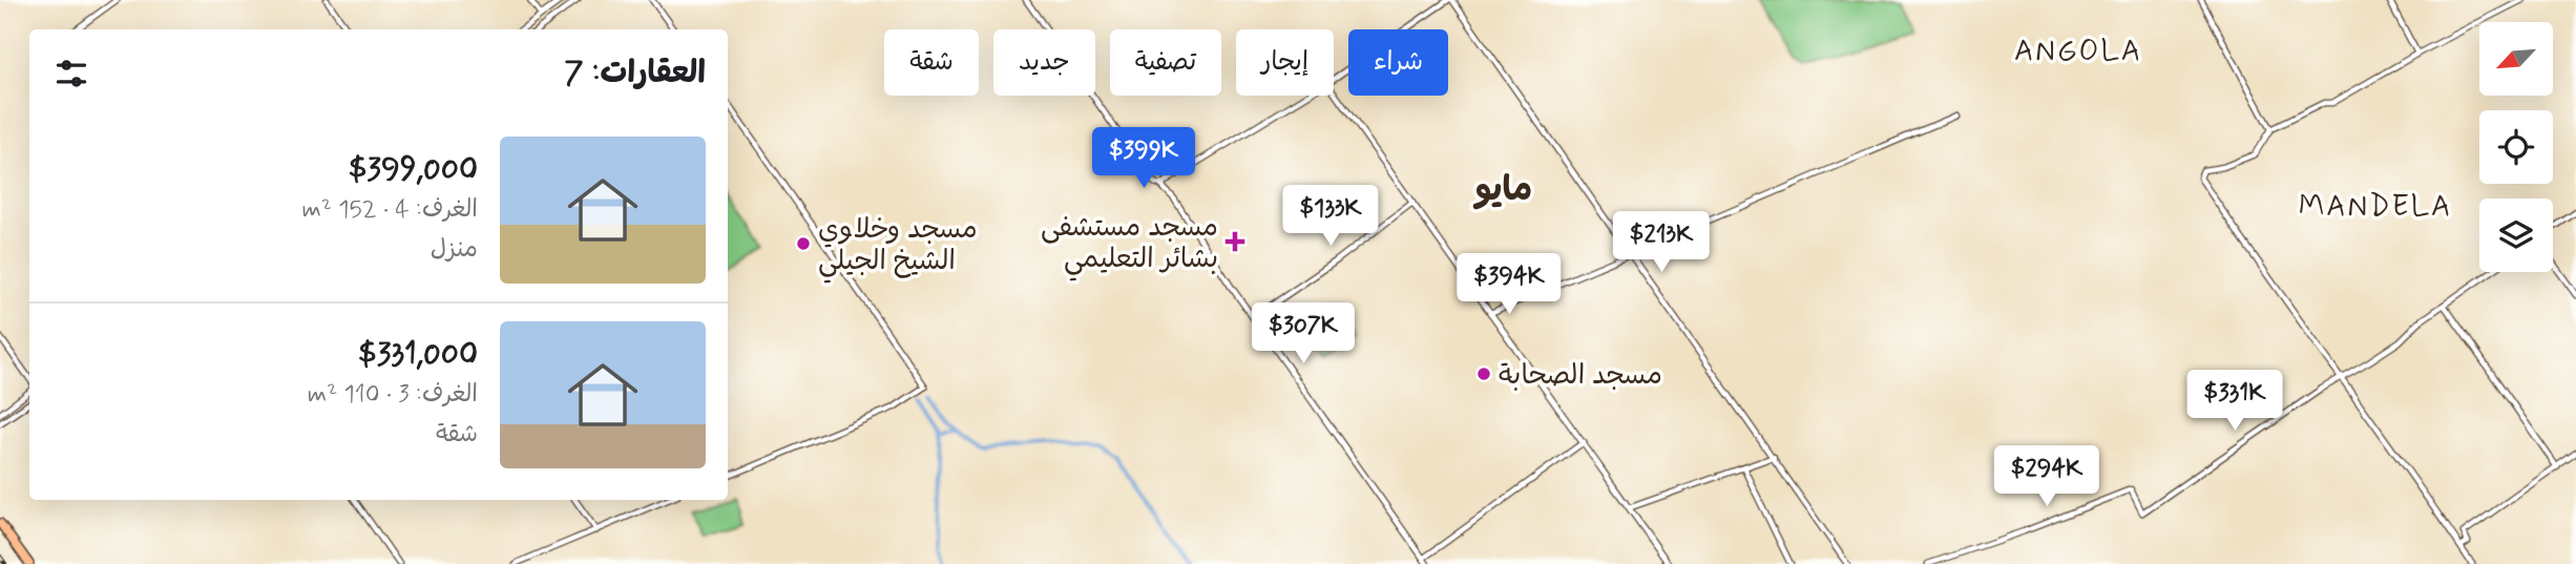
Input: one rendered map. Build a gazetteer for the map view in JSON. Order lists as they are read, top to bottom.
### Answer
{
  "districts": ["ANGOLA", "مايو", "MANDELA"],
  "places": {
    "health": ["مسجد مستشفى بشائر التعليمي"],
    "other": ["مسجد وخلاوي الشيخ الجيلي", "مسجد الصحابة"]
  },
  "north": "bottom left",
  "page": {
    "chip": [
      "شراء",
      "إيجار",
      "تصفية",
      "جديد",
      "شقة"
    ],
    "heading": "العقارات: 7",
    "list": [
      {
        "name": "$399,000",
        "note": "الغرف: 4 · 152 m² · منزل"
      },
      {
        "name": "$331,000",
        "note": "الغرف: 3 · 110 m² · شقة"
      }
    ],
    "price": [
      "$399K",
      "$133K",
      "$213K",
      "$394K",
      "$307K",
      "$331K",
      "$294K"
    ]
  }
}
